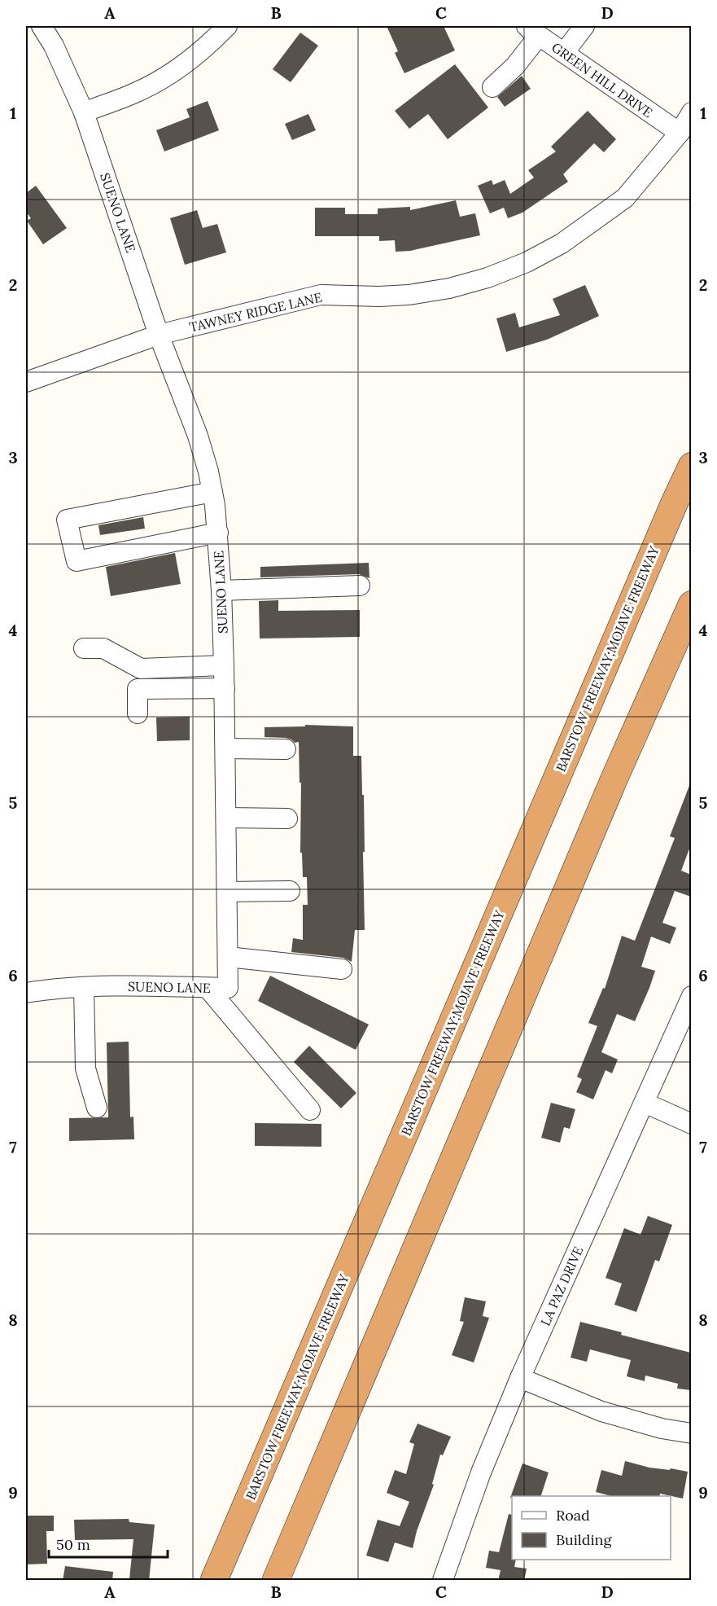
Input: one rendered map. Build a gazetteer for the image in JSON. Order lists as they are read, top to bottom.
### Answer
{
  "streets": {
    "highway": ["BARSTOW FREEWAY;MOJAVE FREEWAY"],
    "street": [
      "GREEN HILL DRIVE",
      "SUENO LANE",
      "TAWNEY RIDGE LANE",
      "LA PAZ DRIVE"
    ]
  },
  "crossings": [
    ["GREEN HILL DRIVE", "TAWNEY RIDGE LANE"],
    ["SUENO LANE", "TAWNEY RIDGE LANE"]
  ],
  "legend": ["Road", "Building"],
  "scale_bar": "50 m",
  "grid": {
    "columns": [
      "A",
      "B",
      "C",
      "D"
    ],
    "rows": [
      "1",
      "2",
      "3",
      "4",
      "5",
      "6",
      "7",
      "8",
      "9"
    ]
  }
}
